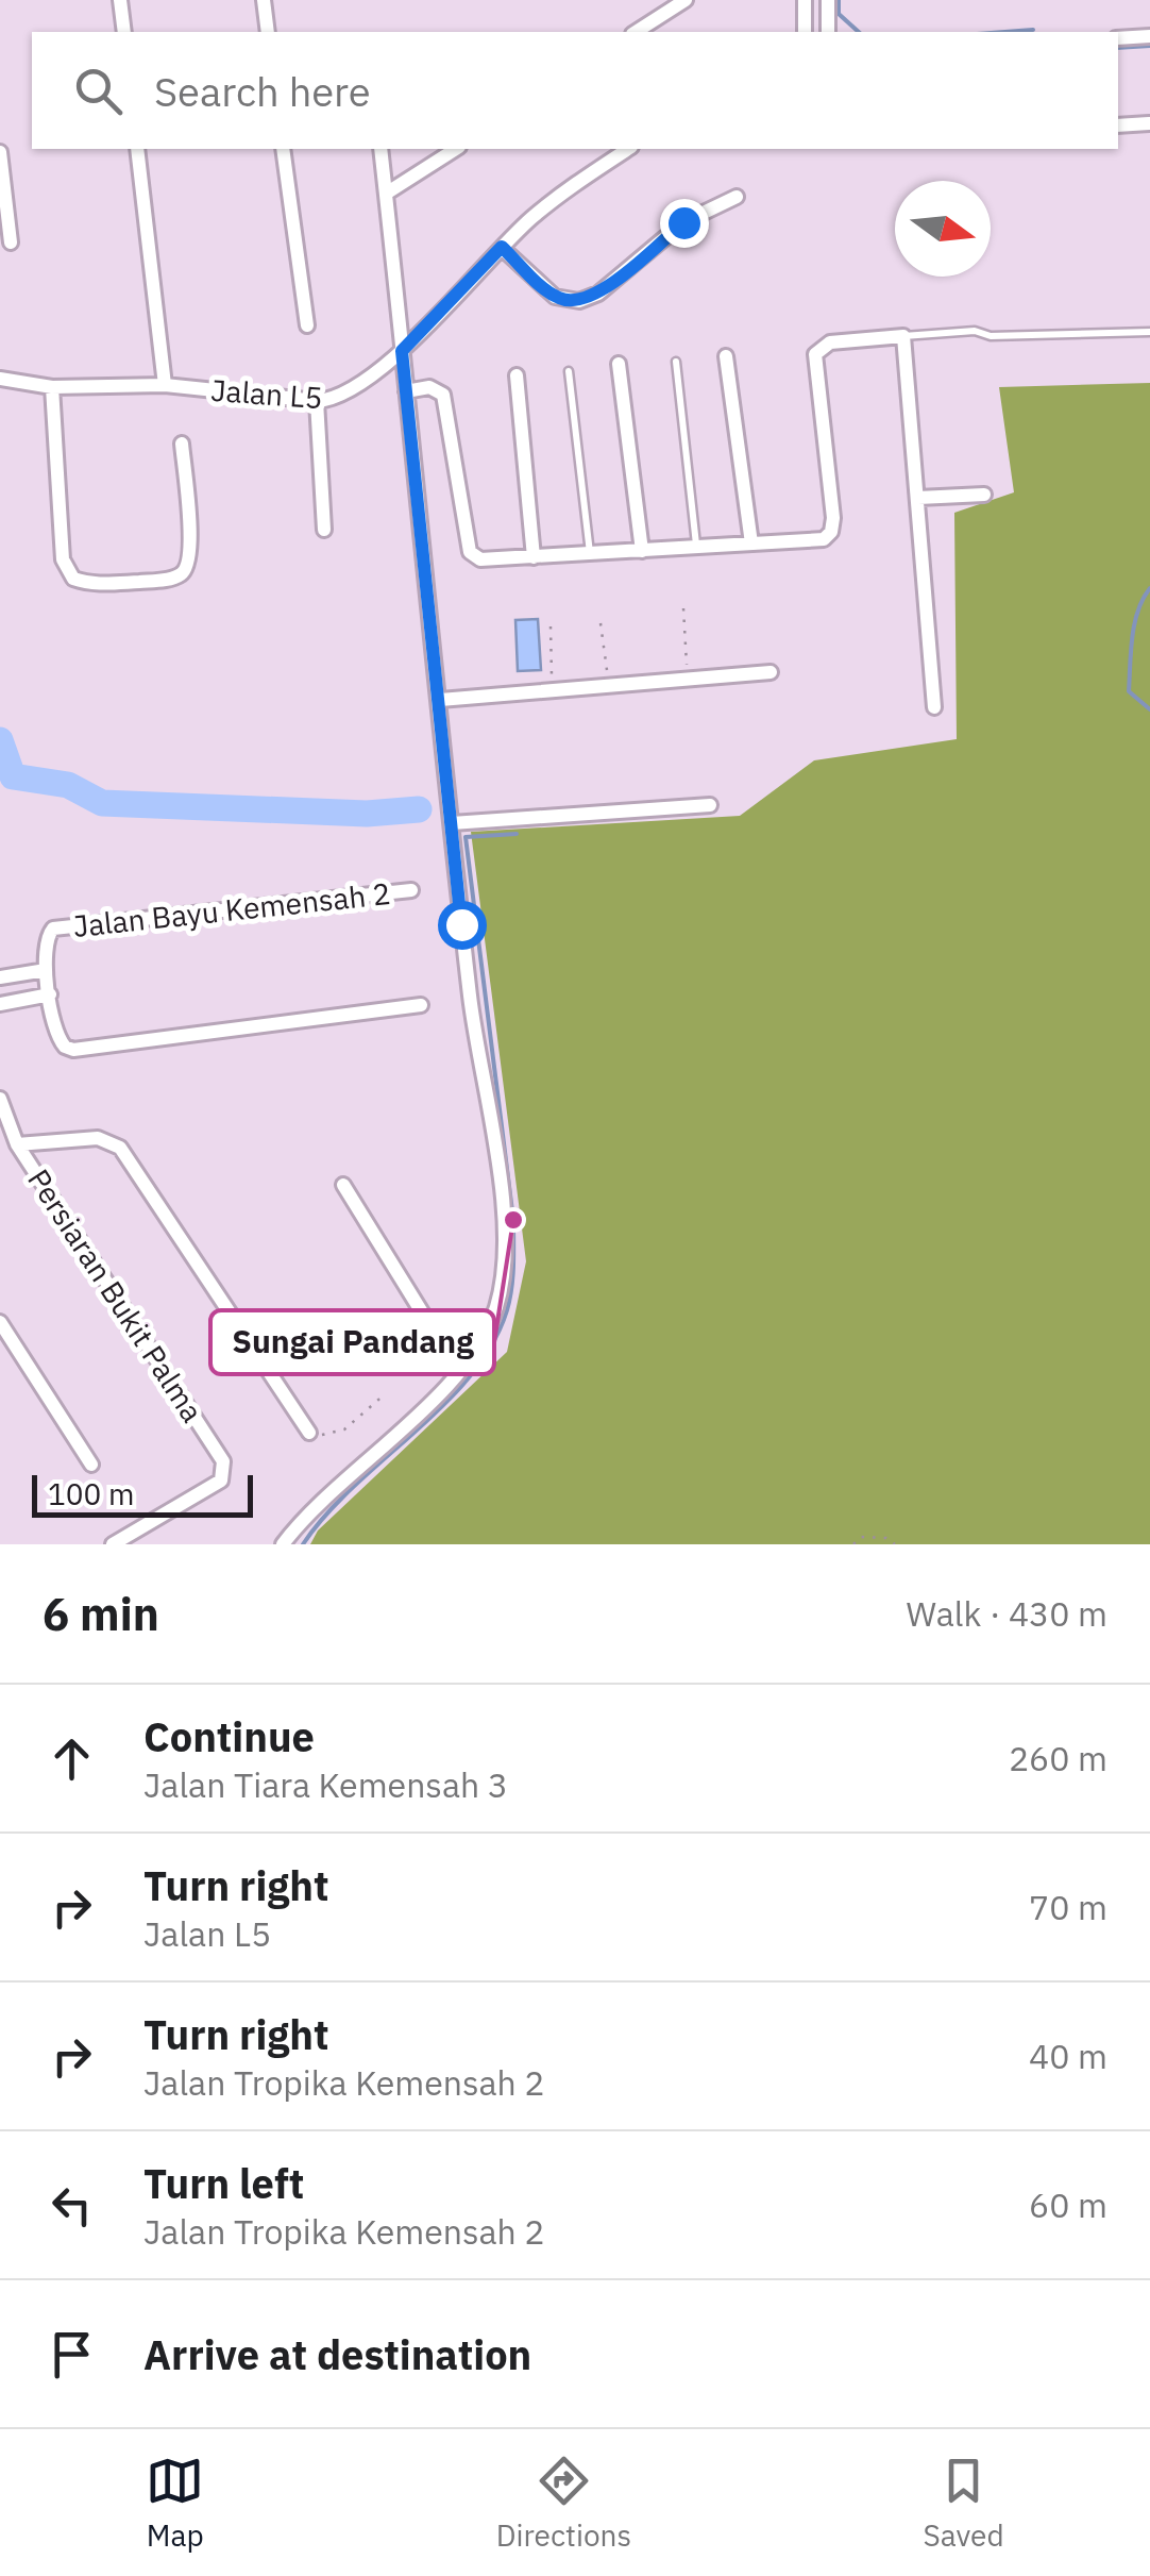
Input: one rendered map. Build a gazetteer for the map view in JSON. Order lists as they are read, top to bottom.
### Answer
{
  "streets": {
    "street": ["Jalan L5", "Jalan Bayu Kemensah 2", "Persiaran Bukit Palma"]
  },
  "places": ["Sungai Pandang"],
  "scale_bar": "100 m",
  "north": "right",
  "page": {
    "search": "Search here",
    "scale": "100 m",
    "heading": ["6 min", "Walk · 430 m"],
    "list": [
      ["Continue", "Jalan Tiara Kemensah 3", "260 m"],
      ["Turn right", "Jalan L5", "70 m"],
      ["Turn right", "Jalan Tropika Kemensah 2", "40 m"],
      ["Turn left", "Jalan Tropika Kemensah 2", "60 m"],
      "Arrive at destination"
    ],
    "nav": ["Map", "Directions", "Saved"]
  }
}
